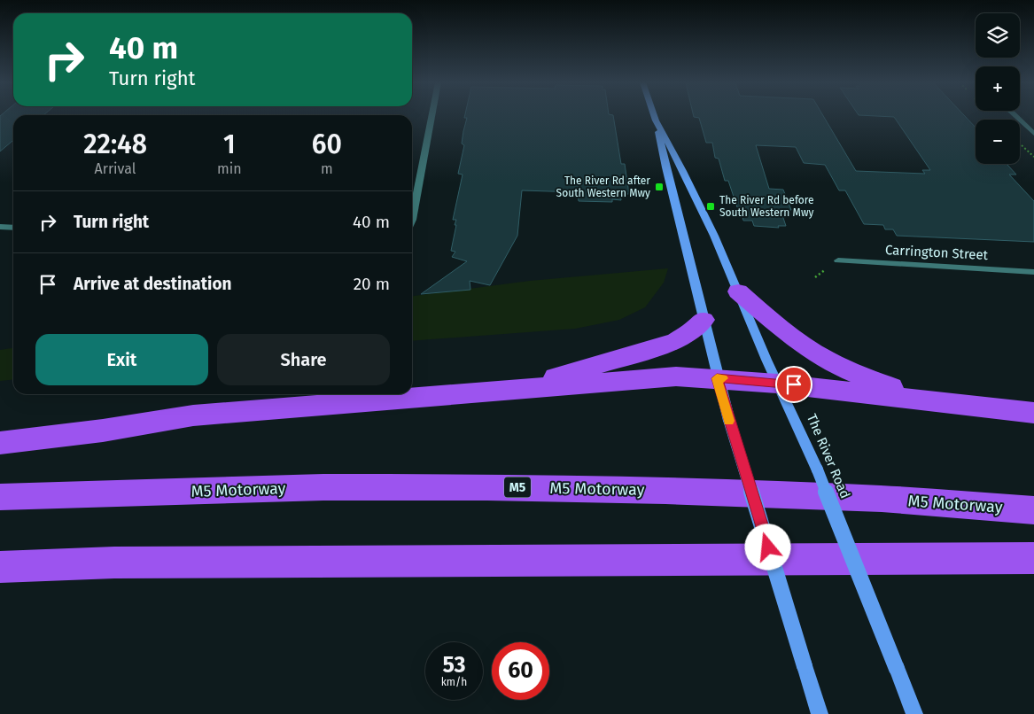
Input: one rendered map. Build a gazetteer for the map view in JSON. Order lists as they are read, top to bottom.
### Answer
{
  "streets": {
    "highway": ["M5", "M5 Motorway"],
    "main road": ["The River Road"],
    "street": ["Carrington Street"]
  },
  "places": {
    "transit": ["The River Rd after South Western Mwy", "The River Rd before South Western Mwy"]
  },
  "page": {
    "map_buttons": ["+", "−"],
    "turn": ["40 m", "Turn right"],
    "eta": [
      "22:48",
      "Arrival",
      "1",
      "min",
      "60",
      "m"
    ],
    "list": [
      {
        "name": "Turn right",
        "value": "40 m"
      },
      {
        "name": "Arrive at destination",
        "value": "20 m"
      }
    ],
    "buttons": ["Exit", "Share"],
    "speed": "53 km/h",
    "limit": "60"
  }
}
